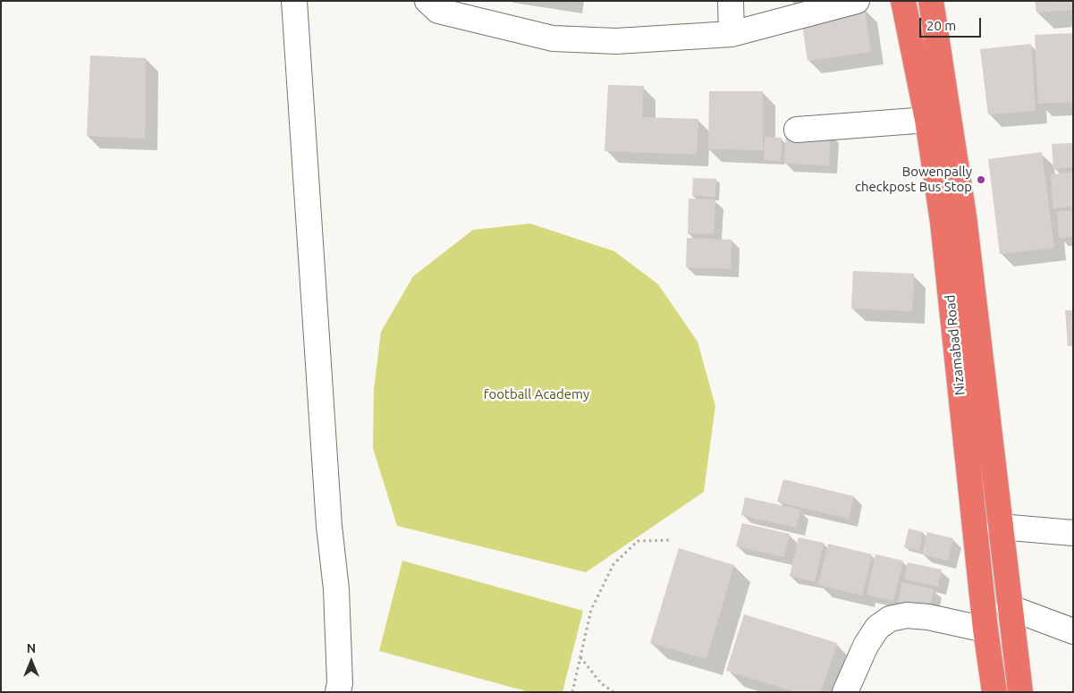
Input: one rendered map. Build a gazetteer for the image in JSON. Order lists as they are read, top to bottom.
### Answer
{
  "streets": {
    "highway": ["Nizamabad Road"]
  },
  "parks": ["football Academy"],
  "places": ["Bowenpally checkpost Bus Stop"],
  "scale_bar": "20 m",
  "north": "top"
}
